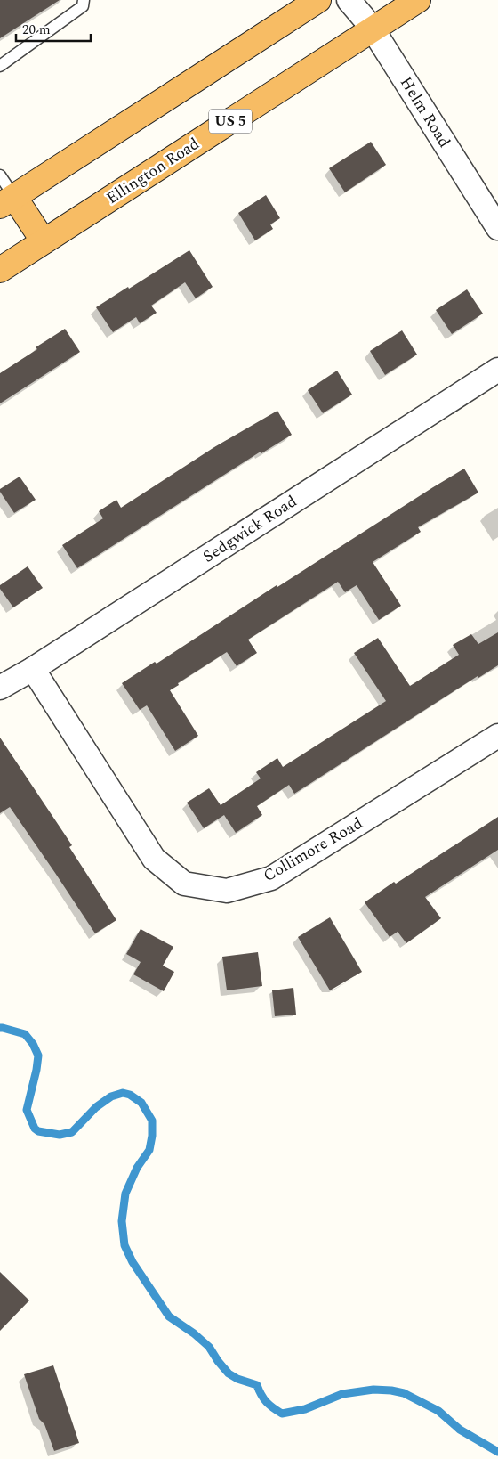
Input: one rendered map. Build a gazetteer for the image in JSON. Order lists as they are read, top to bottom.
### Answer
{
  "streets": {
    "highway": ["US 5", "Ellington Road"],
    "street": ["Helm Road", "Sedgwick Road", "Collimore Road"]
  },
  "crossings": [
    ["Helm Road", "Ellington Road"],
    ["Sedgwick Road", "Collimore Road"]
  ],
  "scale_bar": "20 m"
}
